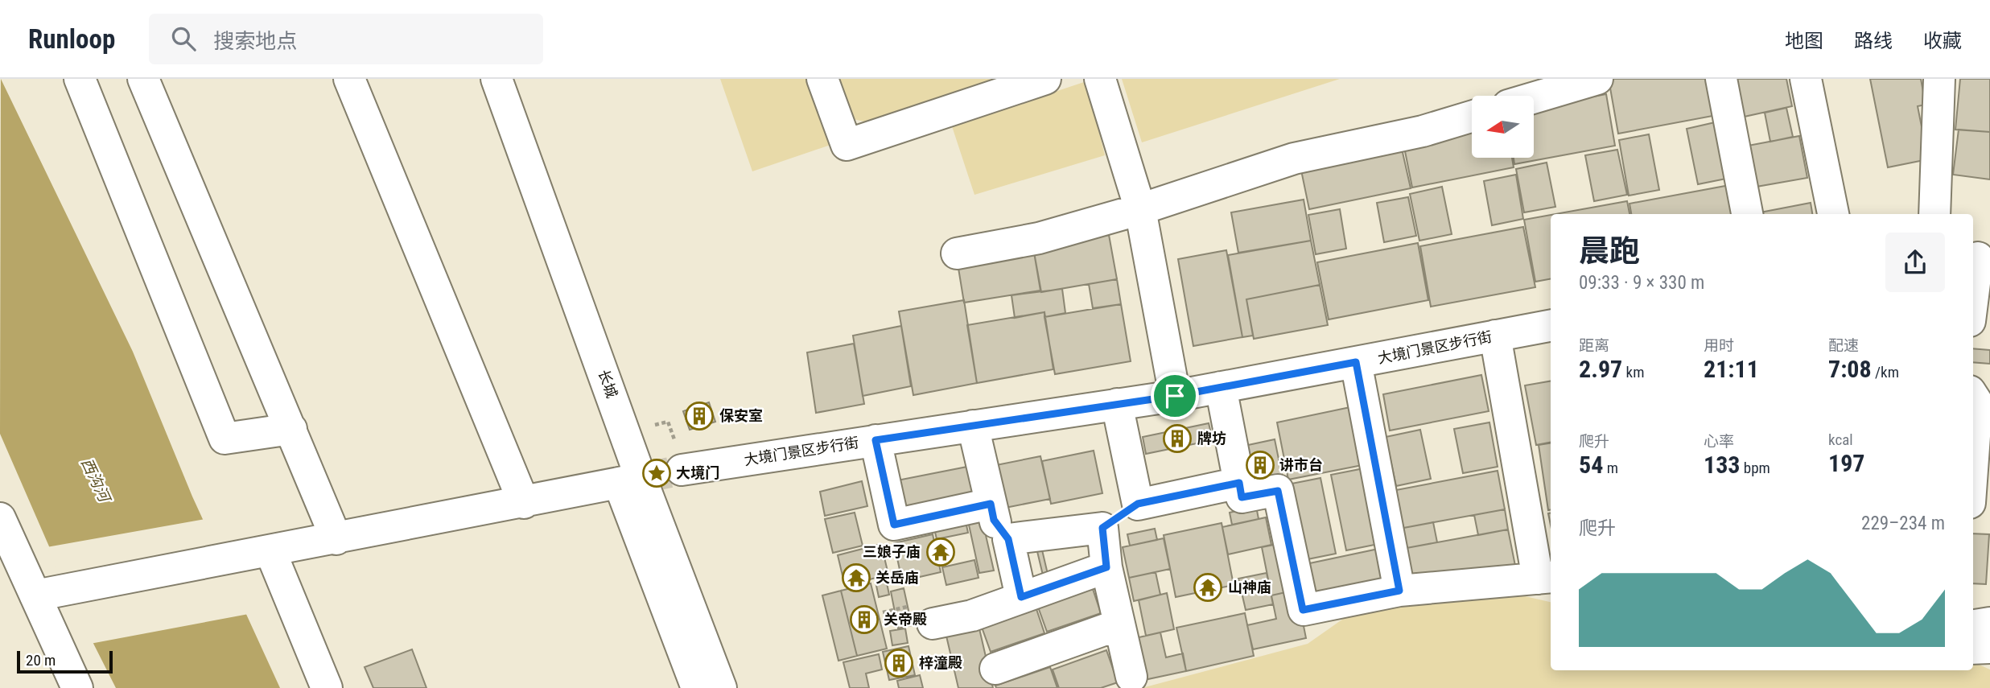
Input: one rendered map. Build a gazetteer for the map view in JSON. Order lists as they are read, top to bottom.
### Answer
{
  "streets": {
    "street": ["大境门景区步行街", "长城"]
  },
  "water": ["西沟河"],
  "places": {
    "building": [
      "保安室",
      "牌坊",
      "讲市台",
      "关帝殿",
      "梓潼殿"
    ],
    "place": ["大境门"],
    "temple": ["三娘子庙", "关岳庙", "山神庙"]
  },
  "scale_bar": "20 m",
  "north": "left",
  "page": {
    "header": "Runloop",
    "search": "搜索地点",
    "nav": ["地图", "路线", "收藏"],
    "heading": ["晨跑", "09:33 · 9 × 330 m"],
    "stats": [
      ["距离", "2.97 km"],
      ["用时", "21:11"],
      ["配速", "7:08 /km"],
      ["爬升", "54 m"],
      ["心率", "133 bpm"],
      ["kcal", "197"]
    ],
    "chart": ["爬升", "229–234 m"],
    "scale": "20 m"
  }
}
